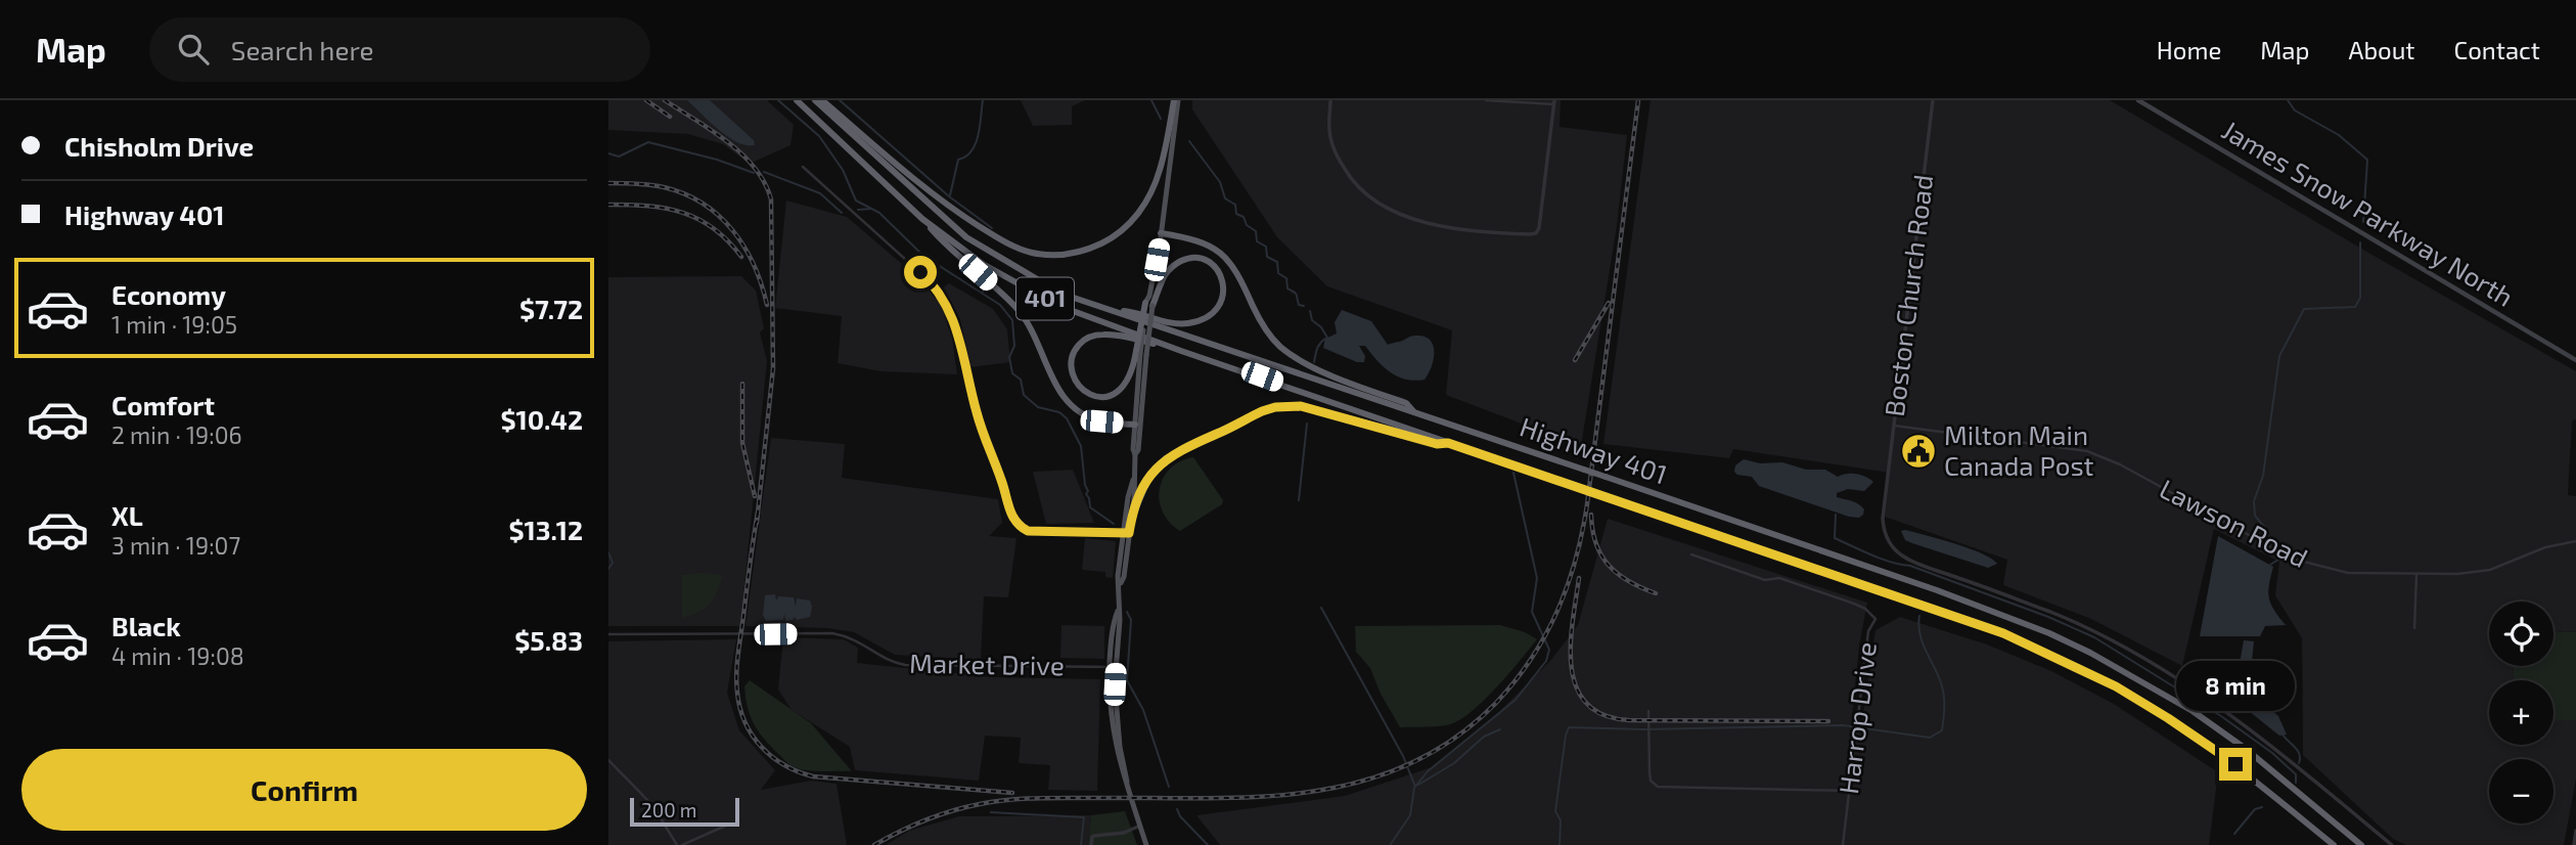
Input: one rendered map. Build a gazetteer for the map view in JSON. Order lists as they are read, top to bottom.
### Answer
{
  "streets": {
    "highway": ["401", "Highway 401"],
    "main road": ["James Snow Parkway North"],
    "street": [
      "Boston Church Road",
      "Lawson Road",
      "Market Drive",
      "Harrop Drive"
    ]
  },
  "crossings": [
    ["Boston Church Road", "Lawson Road"]
  ],
  "places": {
    "public building": ["Milton Main Canada Post"]
  },
  "scale_bar": "200 m",
  "page": {
    "header": "Map",
    "search": "Search here",
    "nav": [
      "Home",
      "Map",
      "About",
      "Contact"
    ],
    "banner": ["Chisholm Drive", "Highway 401"],
    "list": [
      {
        "name": "Economy",
        "note": "1 min · 19:05",
        "value": "$7.72"
      },
      {
        "name": "Comfort",
        "note": "2 min · 19:06",
        "value": "$10.42"
      },
      {
        "name": "XL",
        "note": "3 min · 19:07",
        "value": "$13.12"
      },
      {
        "name": "Black",
        "note": "4 min · 19:08",
        "value": "$5.83"
      }
    ],
    "map_buttons": ["+", "−"],
    "bubble": "8 min",
    "buttons": "Confirm",
    "scale": "200 m"
  }
}
